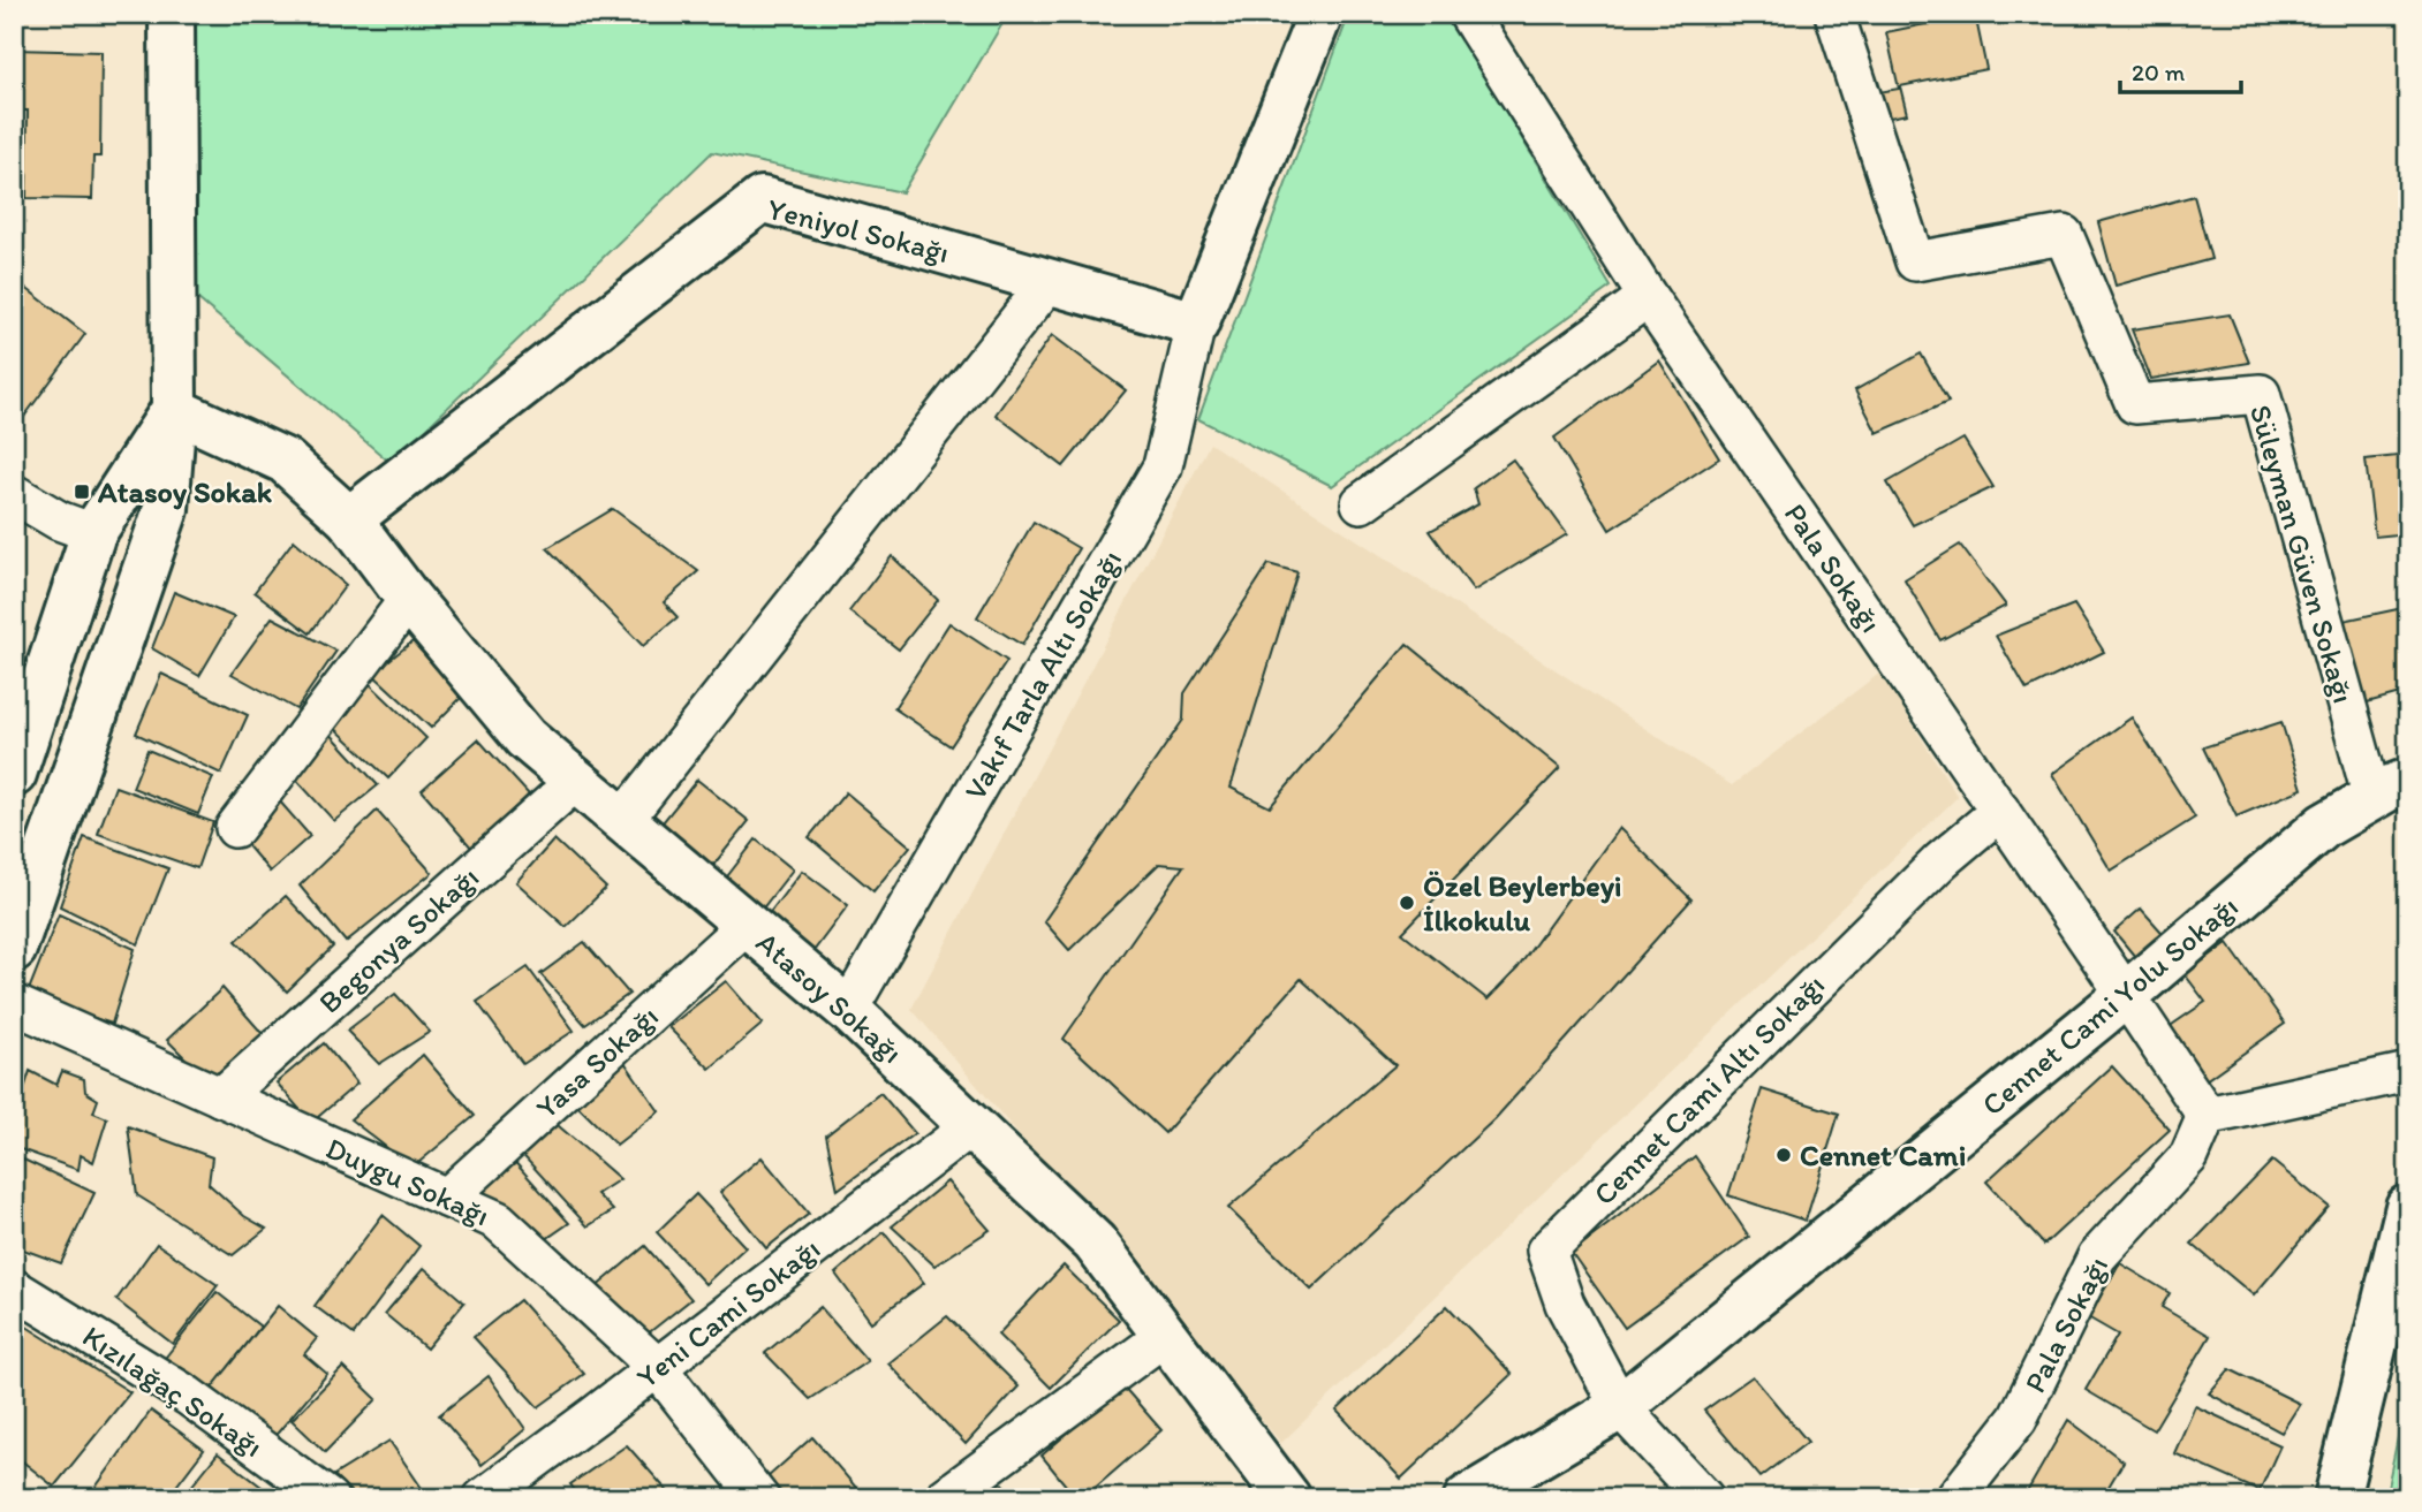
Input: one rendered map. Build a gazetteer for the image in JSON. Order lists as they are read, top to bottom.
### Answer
{
  "streets": {
    "street": [
      "Yeniyol Sokağı",
      "Süleyman Güven Sokağı",
      "Pala Sokağı",
      "Vakıf Tarla Altı Sokağı",
      "Begonya Sokağı",
      "Atasoy Sokağı",
      "Cennet Cami Yolu Sokağı",
      "Yasa Sokağı",
      "Cennet Cami Altı Sokağı",
      "Duygu Sokağı",
      "Yeni Cami Sokağı",
      "Kızılağaç Sokağı"
    ]
  },
  "crossings": [
    ["Yeniyol Sokağı", "Vakıf Tarla Altı Sokağı"],
    ["Yeniyol Sokağı", "Atasoy Sokağı"],
    ["Süleyman Güven Sokağı", "Cennet Cami Yolu Sokağı"],
    ["Pala Sokağı", "Cennet Cami Yolu Sokağı"],
    ["Pala Sokağı", "Cennet Cami Altı Sokağı"],
    ["Vakıf Tarla Altı Sokağı", "Atasoy Sokağı"],
    ["Begonya Sokağı", "Atasoy Sokağı"],
    ["Begonya Sokağı", "Duygu Sokağı"],
    ["Atasoy Sokağı", "Yasa Sokağı"],
    ["Atasoy Sokağı", "Yeni Cami Sokağı"],
    ["Cennet Cami Yolu Sokağı", "Cennet Cami Altı Sokağı"],
    ["Yasa Sokağı", "Duygu Sokağı"],
    ["Duygu Sokağı", "Yeni Cami Sokağı"]
  ],
  "places": {
    "transit": ["Atasoy Sokak"],
    "other": ["Özel Beylerbeyi İlkokulu", "Cennet Cami"]
  },
  "scale_bar": "20 m"
}
